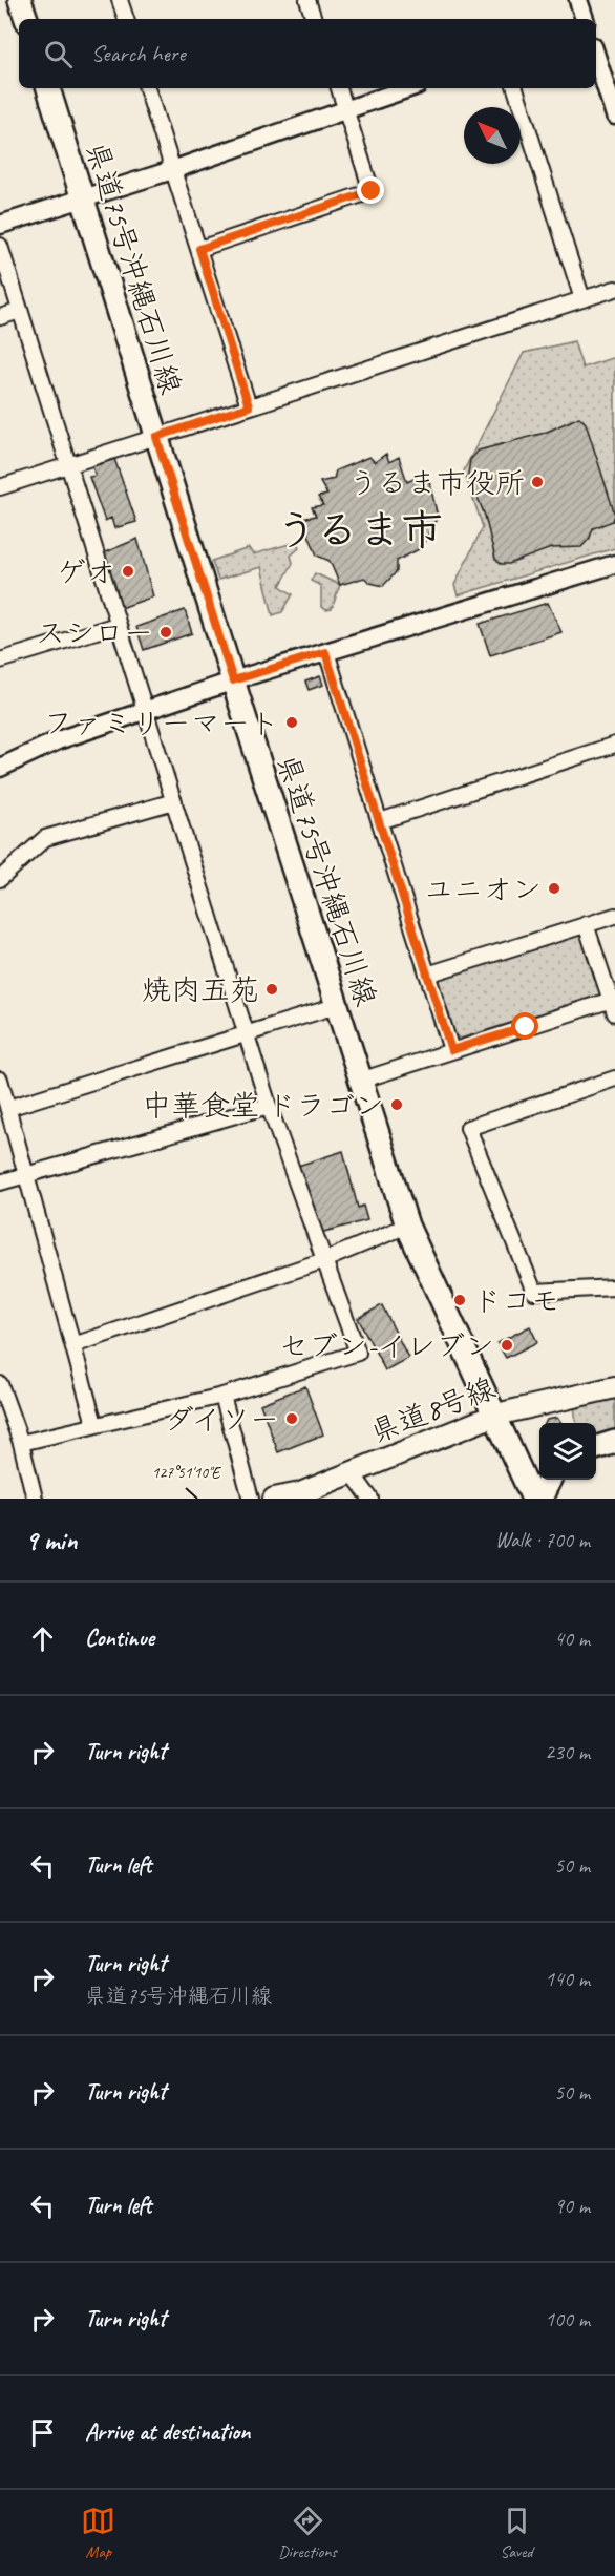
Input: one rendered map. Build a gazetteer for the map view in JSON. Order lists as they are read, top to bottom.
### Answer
{
  "streets": {
    "main road": ["県道75号沖縄石川線", "県道8号線"]
  },
  "crossings": [
    ["県道75号沖縄石川線", "県道8号線"]
  ],
  "districts": ["うるま市"],
  "places": [
    "うるま市役所",
    "ゲオ",
    "スシロー",
    "ファミリーマート",
    "ユニオン",
    "焼肉五苑",
    "中華食堂 ドラゴン",
    "ドコモ",
    "セブン-イレブン",
    "ダイソー"
  ],
  "north": "top left",
  "page": {
    "search": "Search here",
    "heading": ["9 min", "Walk · 700 m"],
    "list": [
      ["Continue", "40 m"],
      ["Turn right", "230 m"],
      ["Turn left", "50 m"],
      ["Turn right", "県道75号沖縄石川線", "140 m"],
      ["Turn right", "50 m"],
      ["Turn left", "90 m"],
      ["Turn right", "100 m"],
      "Arrive at destination"
    ],
    "nav": ["Map", "Directions", "Saved"]
  },
  "coordinates": ["127°51'10\"E"]
}
